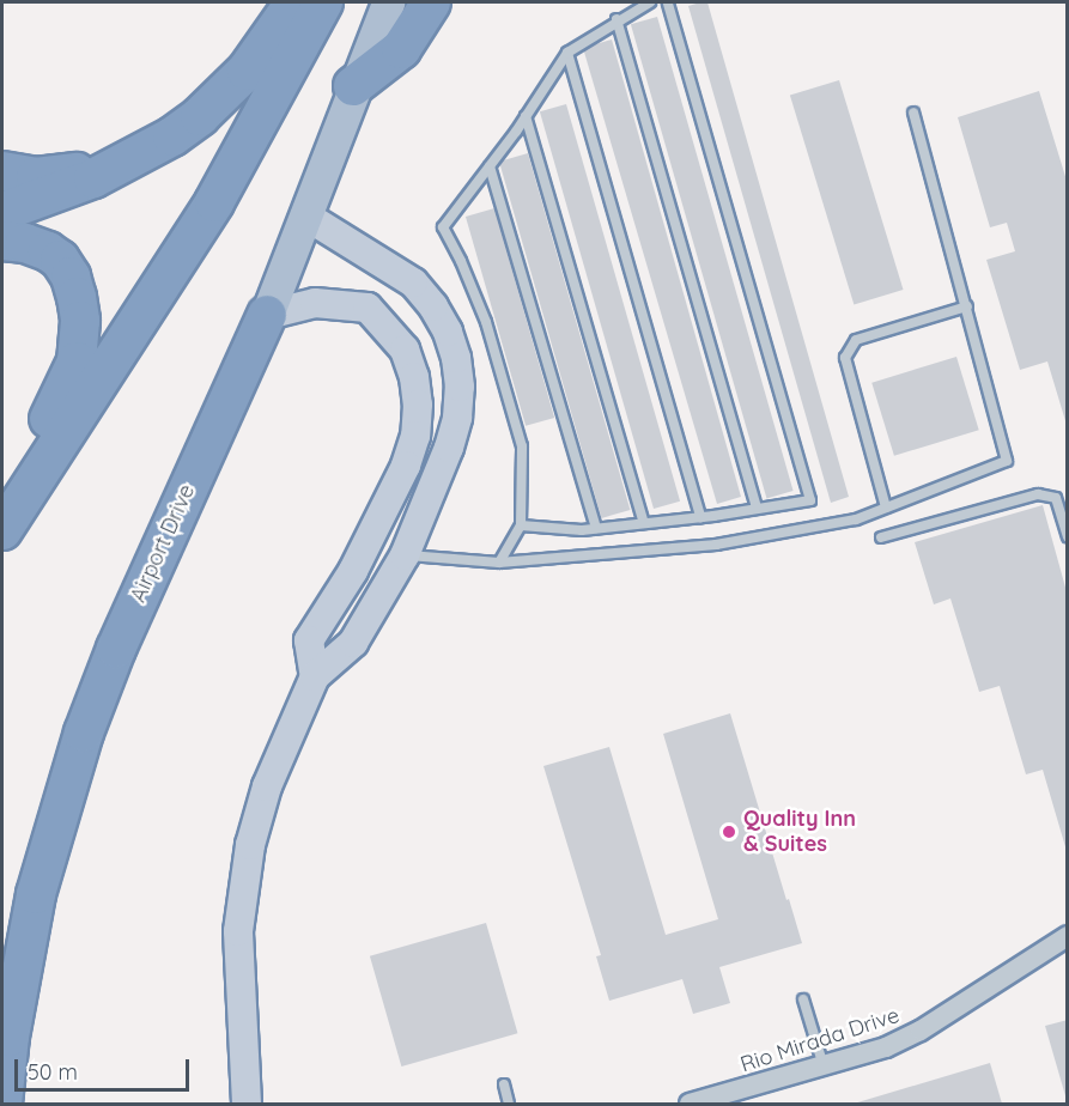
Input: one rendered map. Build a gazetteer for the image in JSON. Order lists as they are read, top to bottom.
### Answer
{
  "streets": {
    "highway": ["Airport Drive"],
    "street": ["Rio Mirada Drive"]
  },
  "places": ["Quality Inn & Suites"],
  "scale_bar": "50 m"
}
